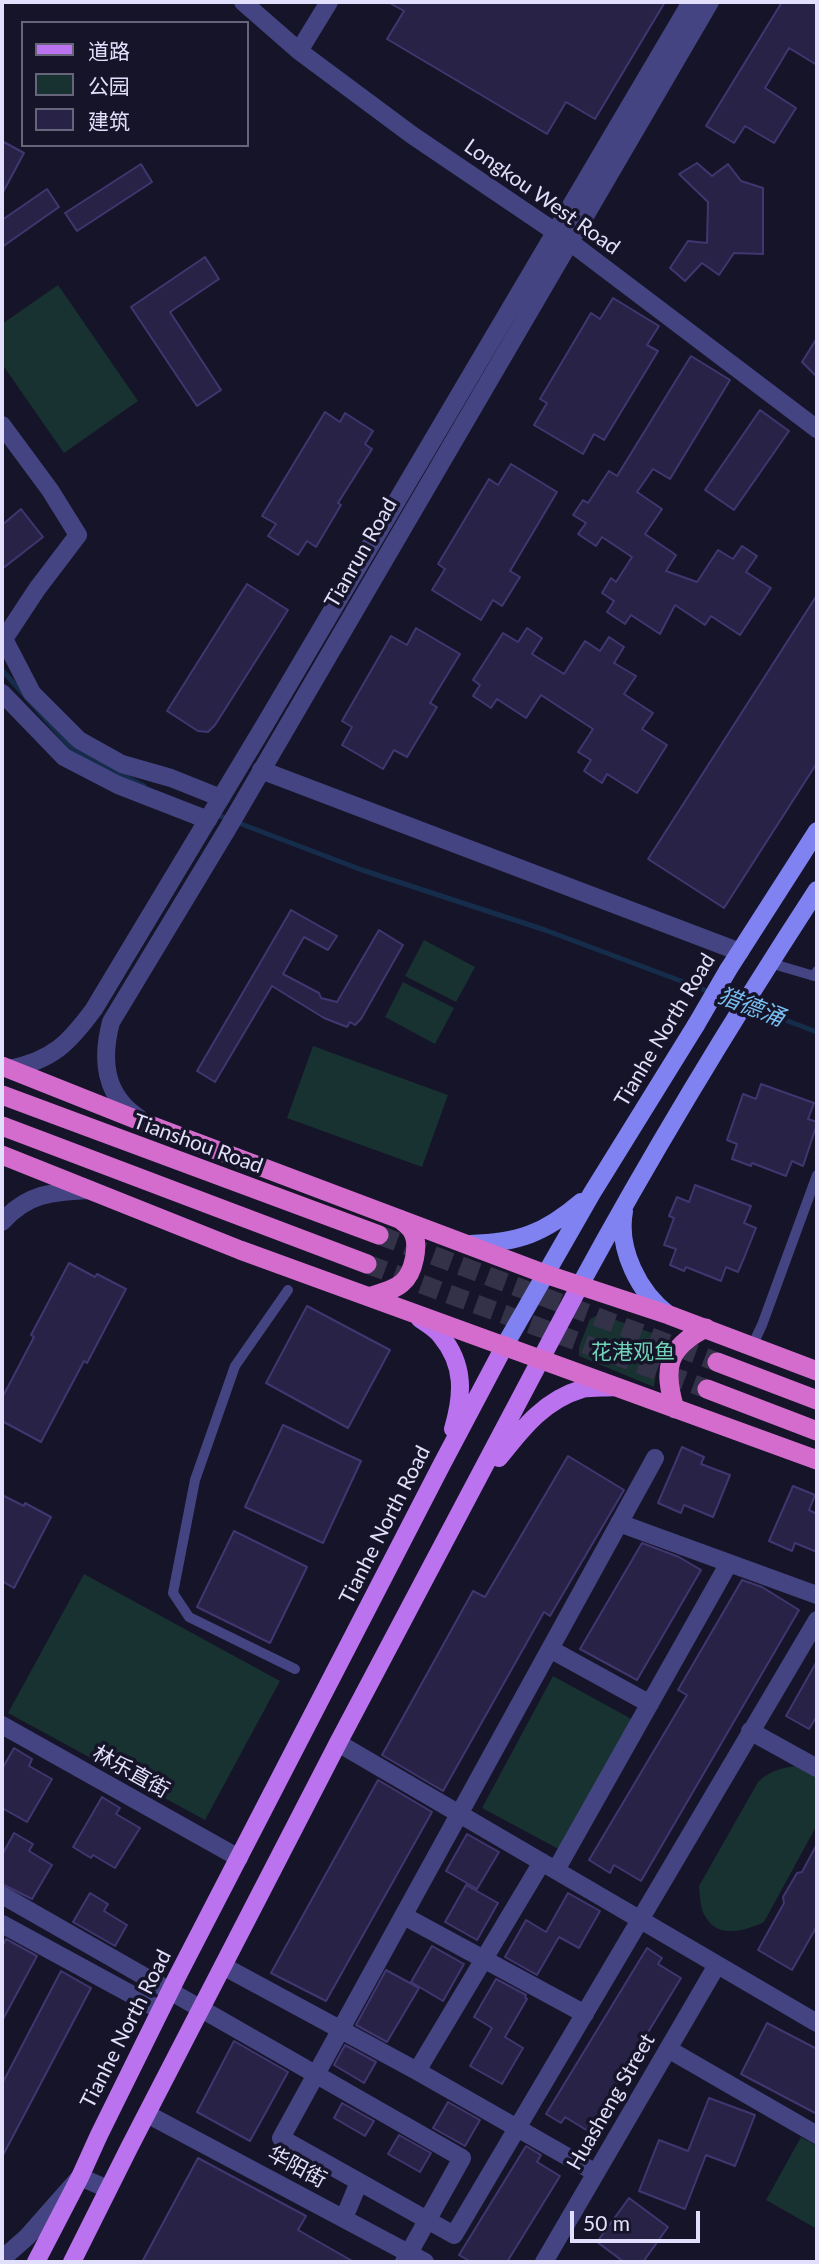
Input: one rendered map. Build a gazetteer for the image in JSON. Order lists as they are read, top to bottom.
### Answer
{
  "streets": {
    "highway": ["Tianshou Road"],
    "main road": ["Tianhe North Road"],
    "street": [
      "Longkou West Road",
      "Tianrun Road",
      "林乐直街",
      "Huasheng Street",
      "华阳街"
    ]
  },
  "crossings": [
    ["Longkou West Road", "Tianrun Road"],
    ["Tianhe North Road", "林乐直街"]
  ],
  "water": ["猎德涌"],
  "parks": ["花港观鱼"],
  "legend": ["道路", "公园", "建筑"],
  "scale_bar": "50 m"
}
